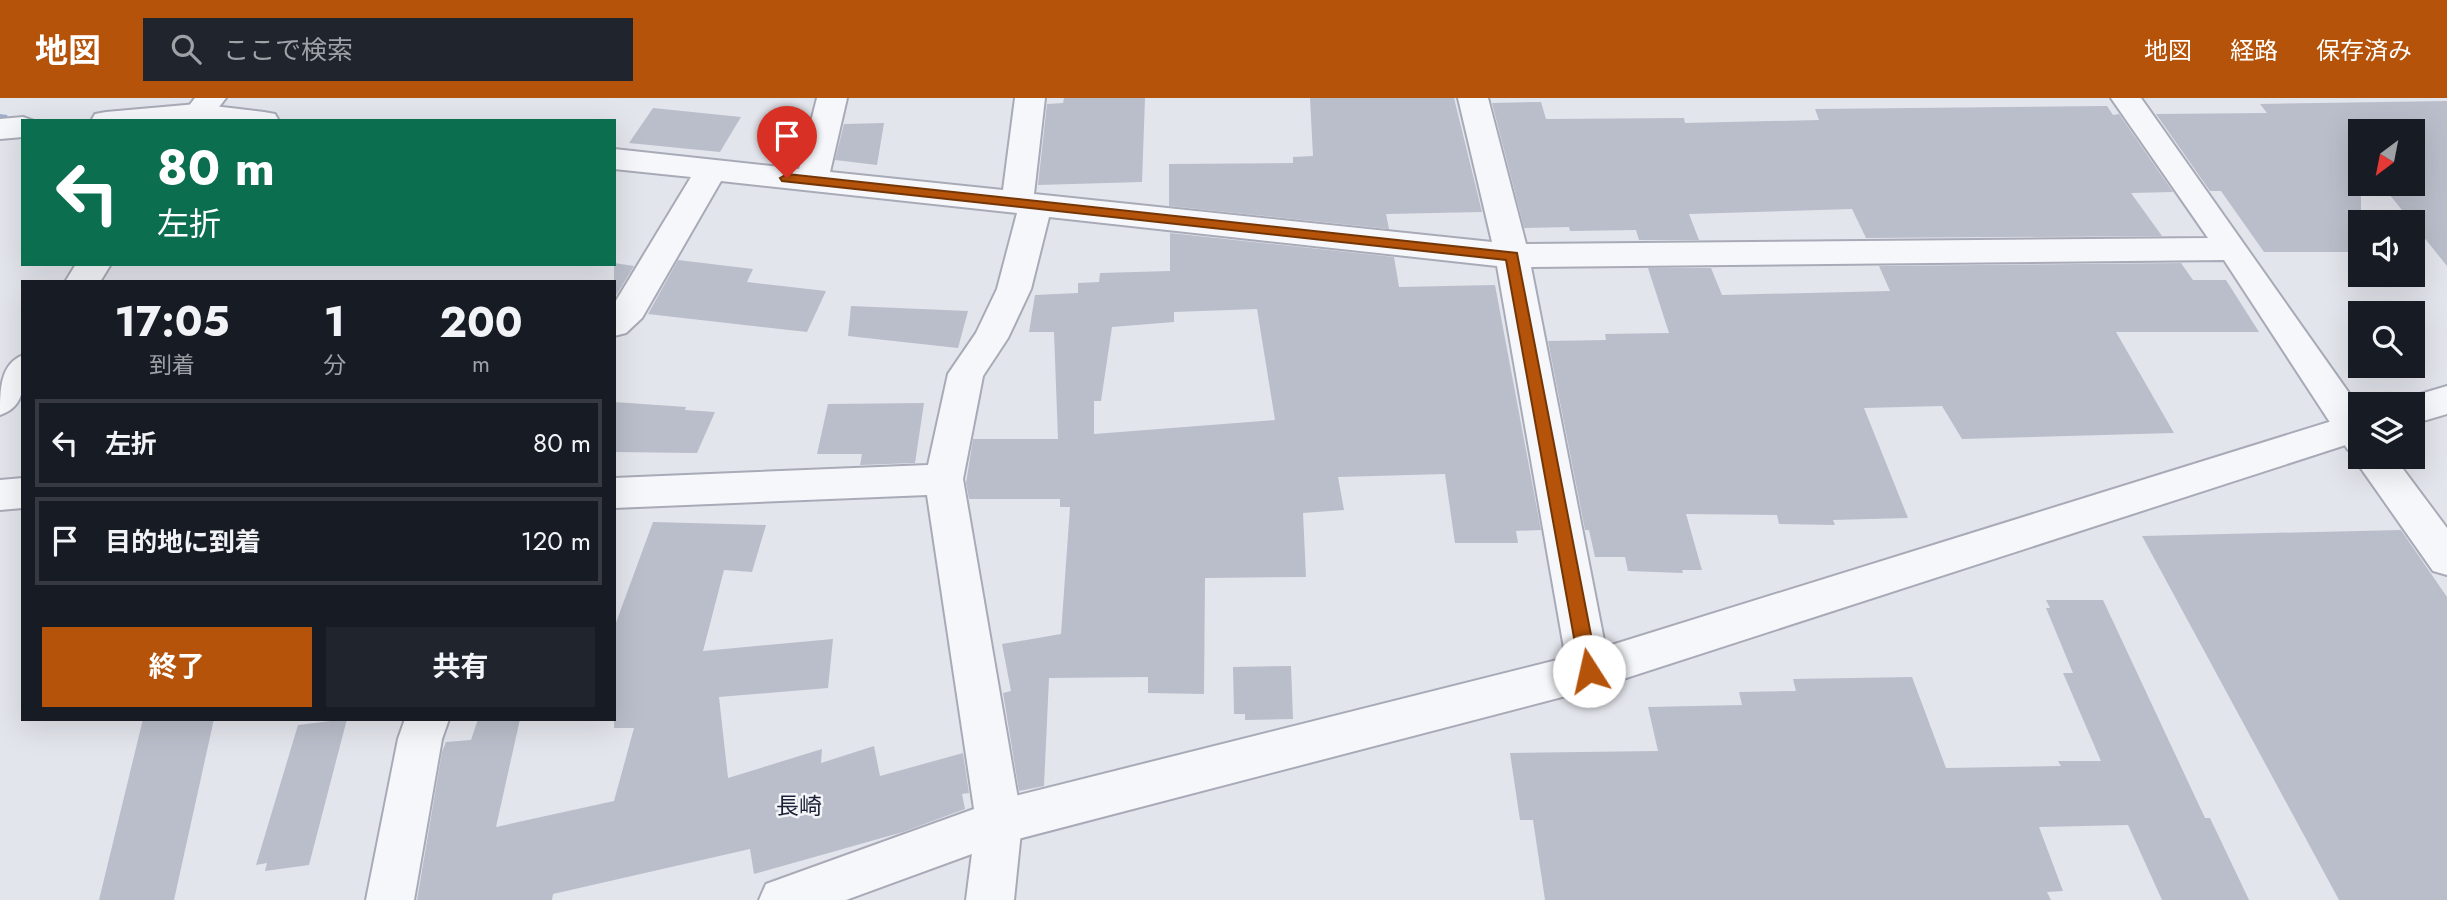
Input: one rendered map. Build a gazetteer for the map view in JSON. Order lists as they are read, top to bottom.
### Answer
{
  "districts": ["長崎"],
  "north": "bottom left",
  "page": {
    "header": "地図",
    "search": "ここで検索",
    "nav": ["地図", "経路", "保存済み"],
    "turn": ["80 m", "左折"],
    "eta": [
      "17:05",
      "到着",
      "1",
      "分",
      "200",
      "m"
    ],
    "list": [
      {
        "name": "左折",
        "value": "80 m"
      },
      {
        "name": "目的地に到着",
        "value": "120 m"
      }
    ],
    "buttons": ["終了", "共有"]
  }
}
